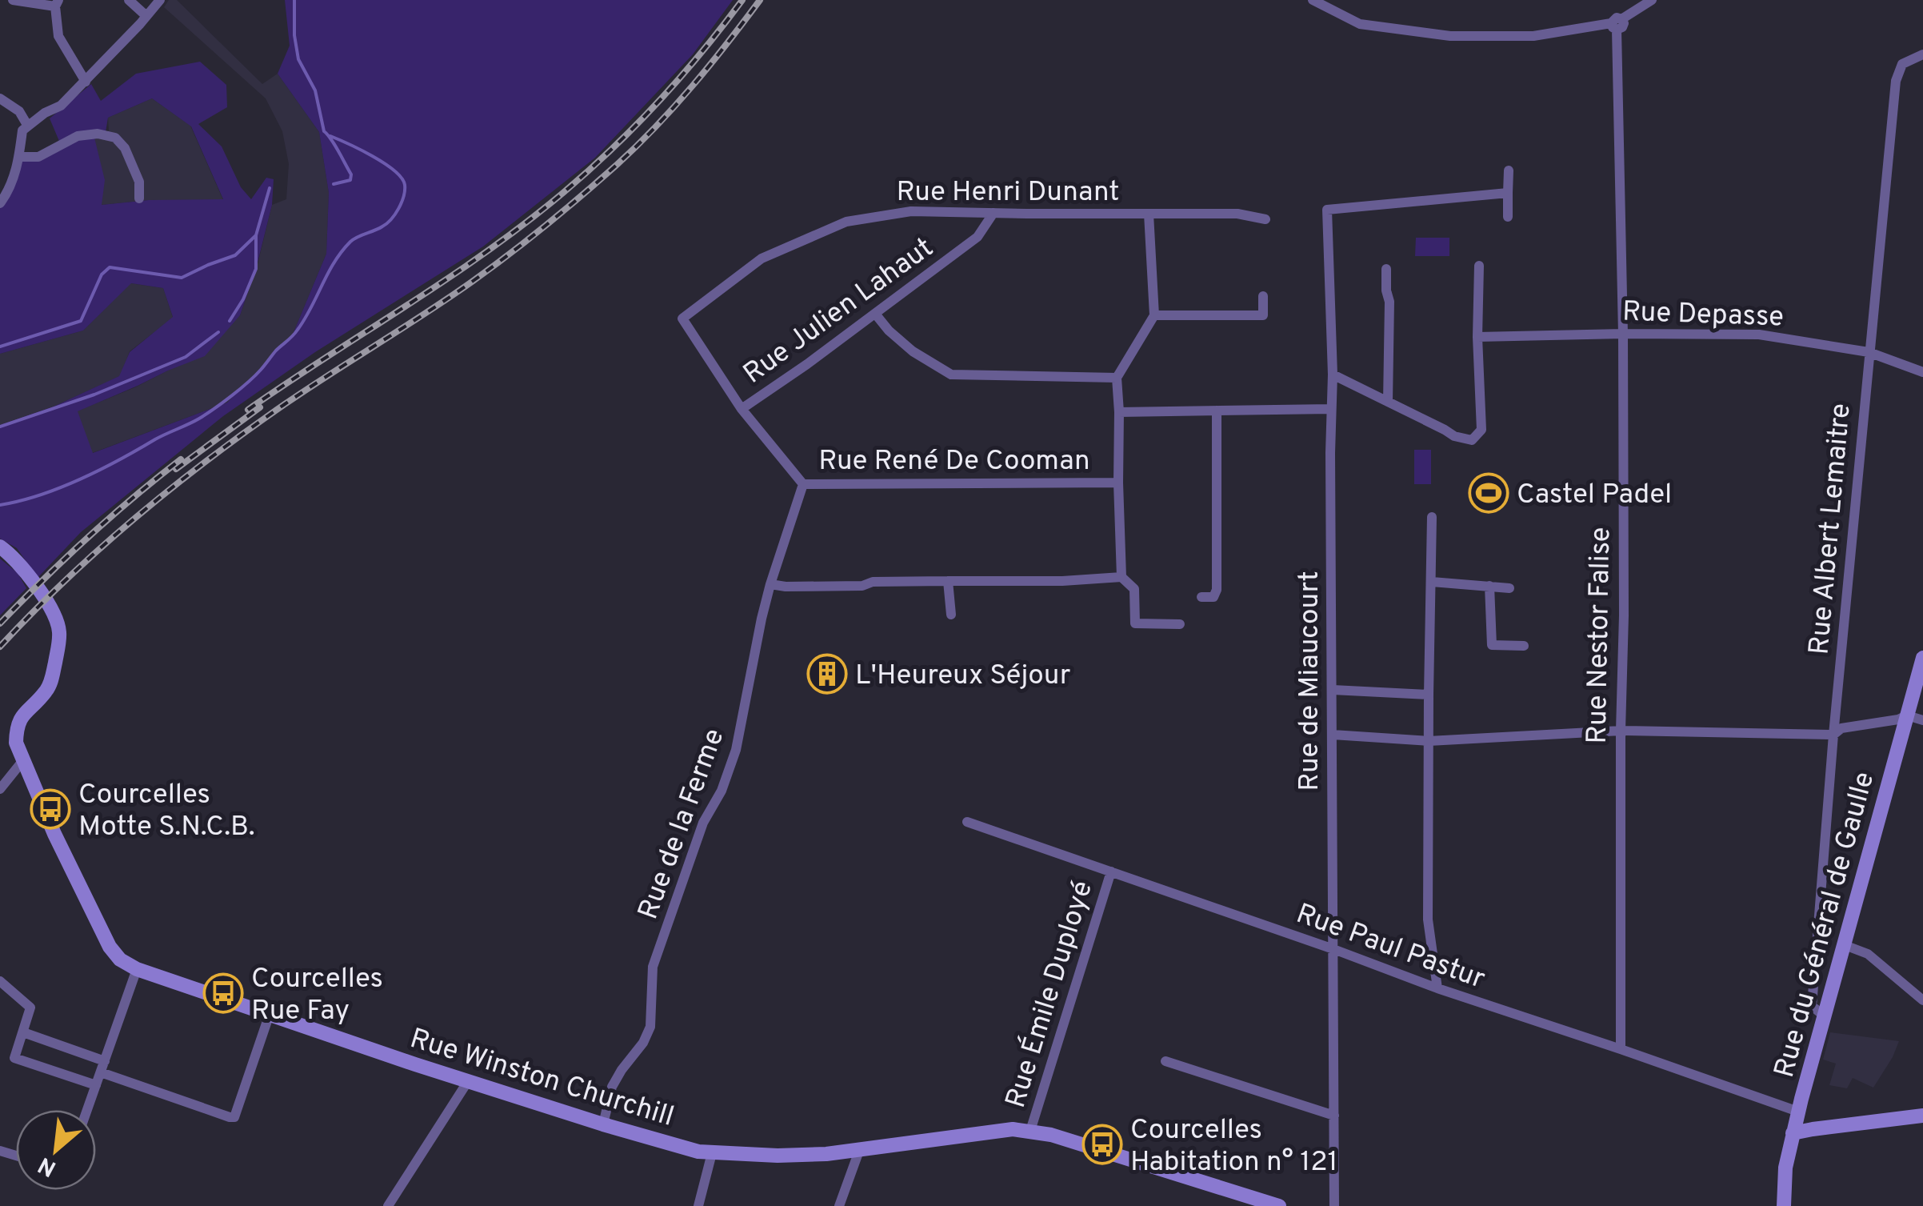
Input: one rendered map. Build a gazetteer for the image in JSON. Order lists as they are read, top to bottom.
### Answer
{
  "streets": {
    "main road": ["Rue du Général de Gaulle", "Rue Winston Churchill"],
    "street": [
      "Rue Henri Dunant",
      "Rue Julien Lahaut",
      "Rue Depasse",
      "Rue René De Cooman",
      "Rue Albert Lemaitre",
      "Rue Nestor Falise",
      "Rue de Miaucourt",
      "Rue de la Ferme",
      "Rue Paul Pastur",
      "Rue Émile Duployé"
    ]
  },
  "crossings": [
    ["Rue Henri Dunant", "Rue Julien Lahaut"],
    ["Rue Henri Dunant", "Rue René De Cooman"],
    ["Rue Julien Lahaut", "Rue René De Cooman"],
    ["Rue Depasse", "Rue Albert Lemaitre"],
    ["Rue Depasse", "Rue Nestor Falise"],
    ["Rue René De Cooman", "Rue de la Ferme"],
    ["Rue Albert Lemaitre", "Rue du Général de Gaulle"],
    ["Rue Nestor Falise", "Rue Paul Pastur"],
    ["Rue de Miaucourt", "Rue Paul Pastur"],
    ["Rue de la Ferme", "Rue Winston Churchill"],
    ["Rue du Général de Gaulle", "Rue Paul Pastur"],
    ["Rue Paul Pastur", "Rue Émile Duployé"],
    ["Rue Émile Duployé", "Rue Winston Churchill"]
  ],
  "places": {
    "sports": ["Castel Padel"],
    "building": ["L'Heureux Séjour"],
    "bus stop": ["Courcelles Motte S.N.C.B.", "Courcelles Rue Fay", "Courcelles Habitation n° 121"]
  },
  "north": "bottom left"
}
